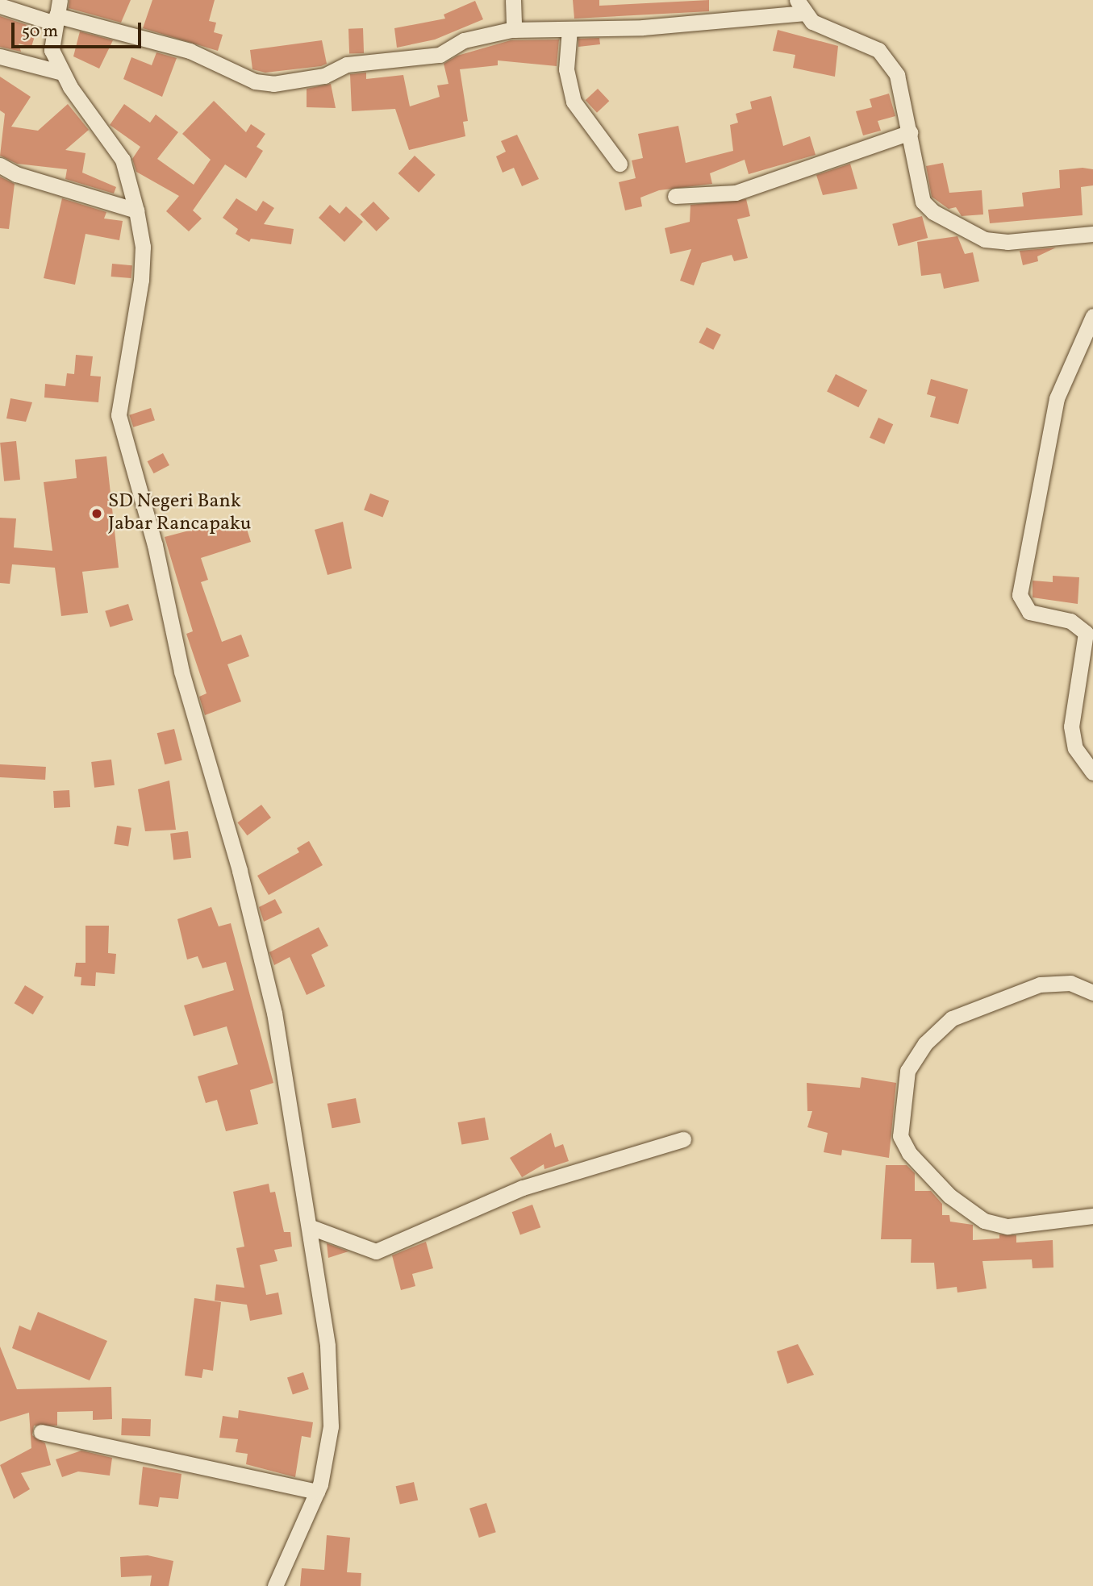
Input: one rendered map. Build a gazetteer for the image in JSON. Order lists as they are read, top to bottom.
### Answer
{
  "places": ["SD Negeri Bank Jabar Rancapaku"],
  "scale_bar": "50 m"
}
